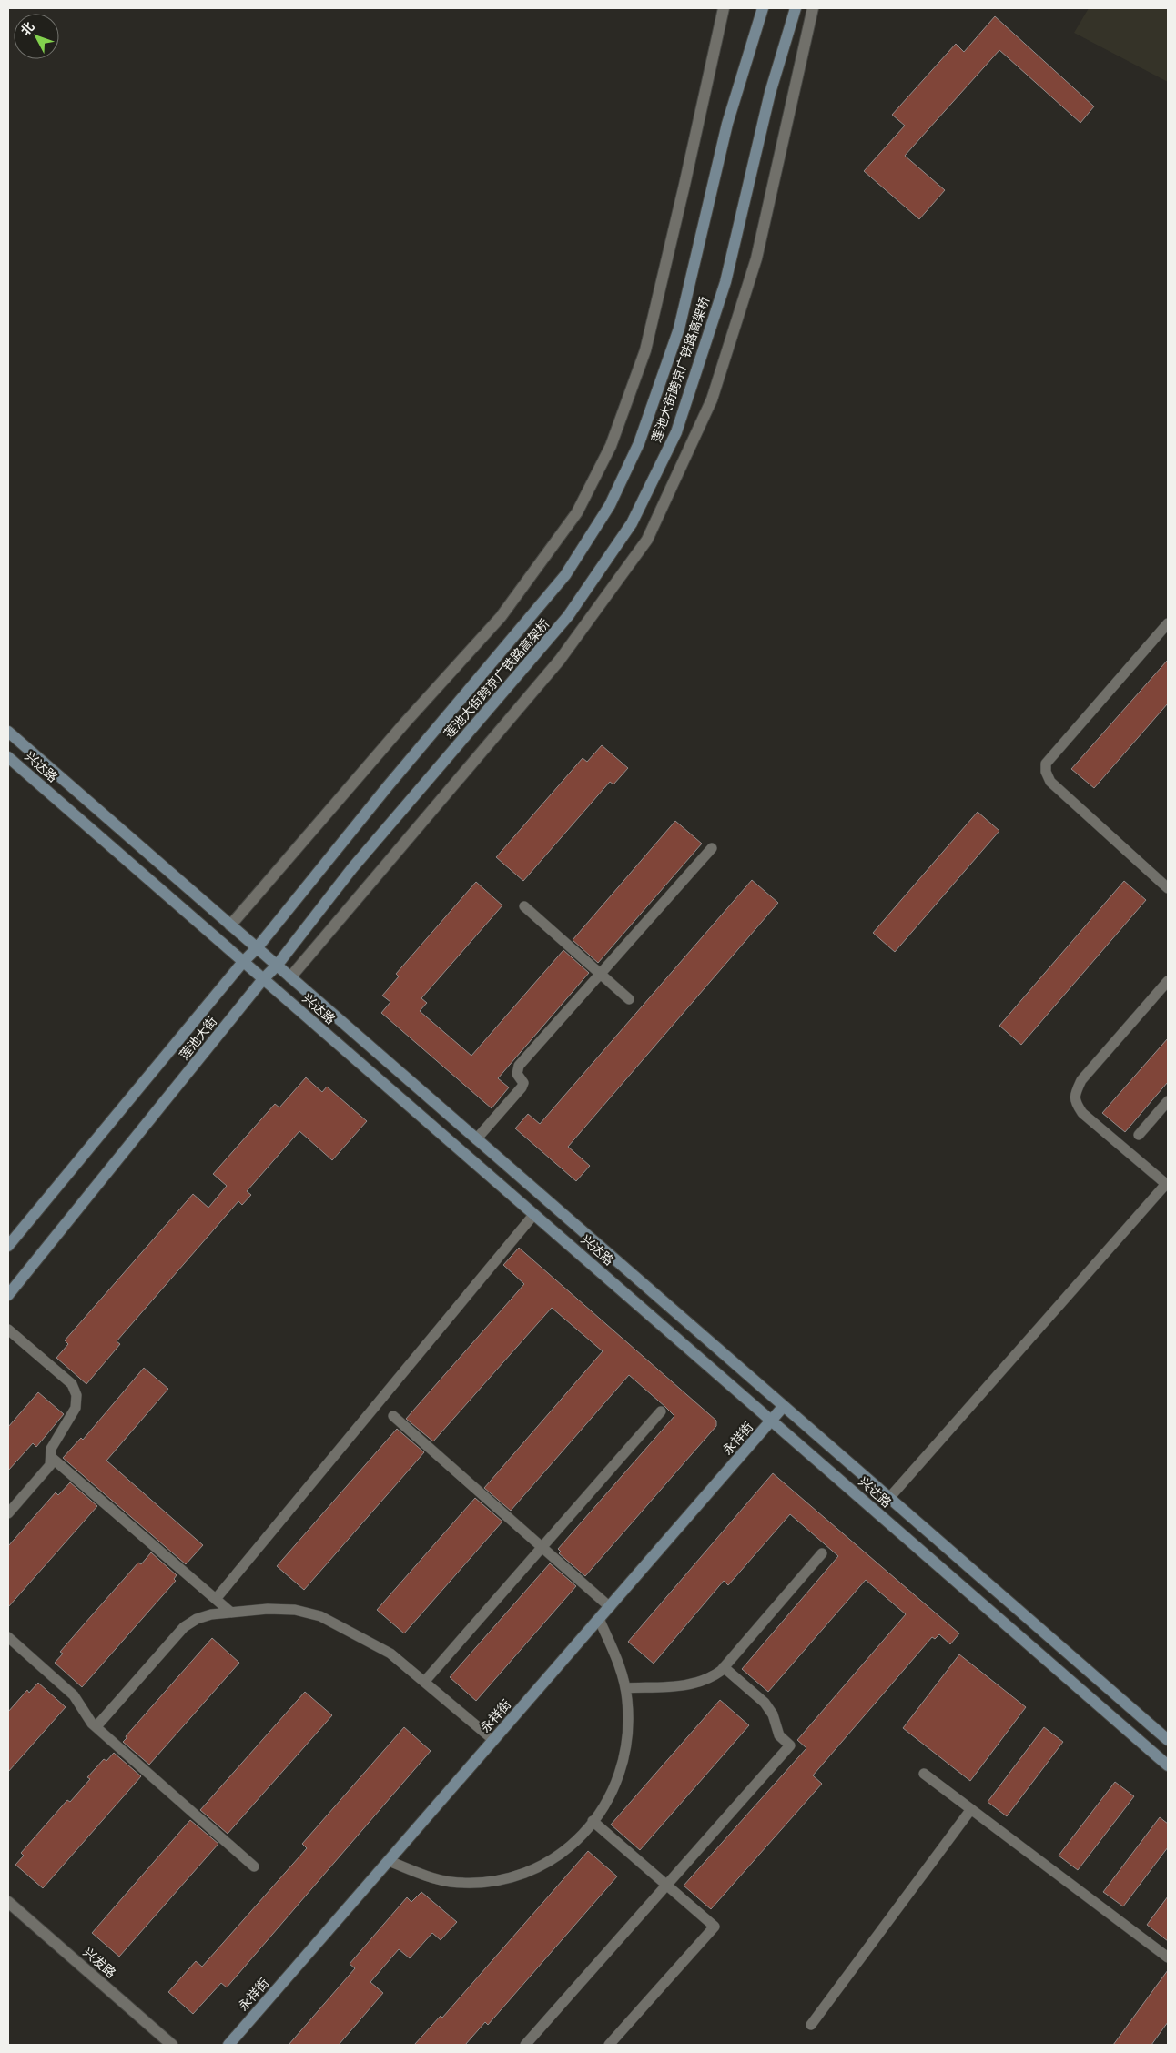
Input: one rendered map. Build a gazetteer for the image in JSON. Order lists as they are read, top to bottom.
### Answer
{
  "streets": {
    "main road": [
      "莲池大街跨京广铁路高架桥",
      "兴达路",
      "莲池大街",
      "永祥街"
    ],
    "street": ["兴发路"]
  },
  "crossings": [
    ["莲池大街跨京广铁路高架桥", "莲池大街"],
    ["兴达路", "莲池大街"],
    ["兴达路", "永祥街"]
  ],
  "north": "top left"
}
